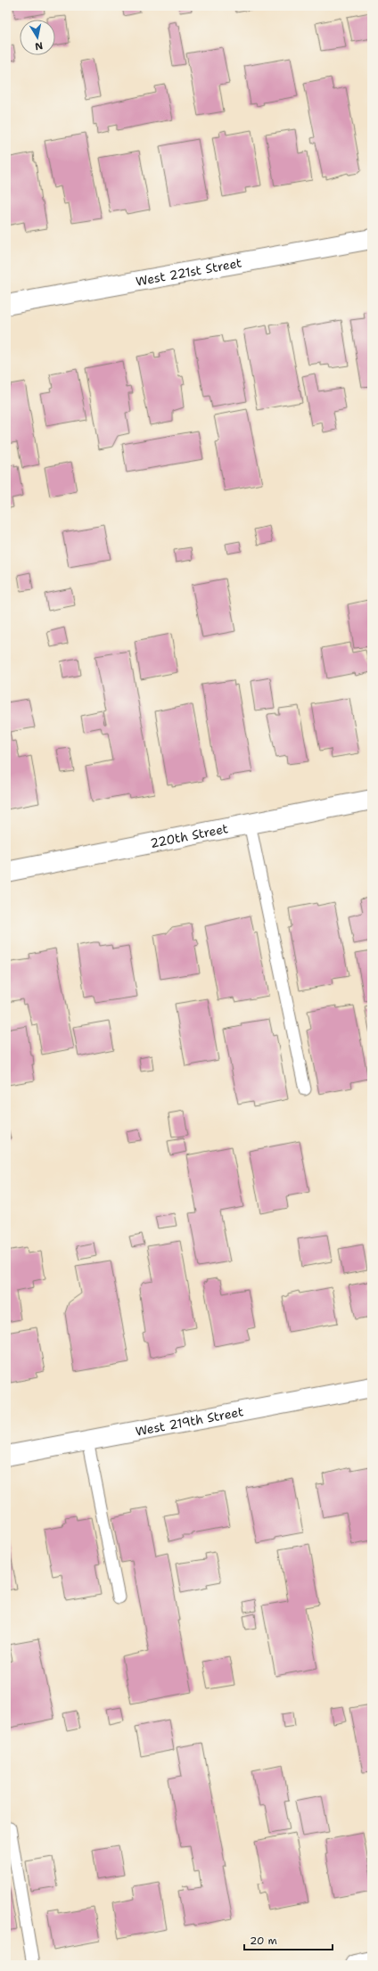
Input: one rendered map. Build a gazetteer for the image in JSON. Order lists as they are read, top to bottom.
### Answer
{
  "streets": {
    "street": ["West 221st Street", "220th Street", "West 219th Street"]
  },
  "scale_bar": "20 m",
  "north": "bottom"
}
